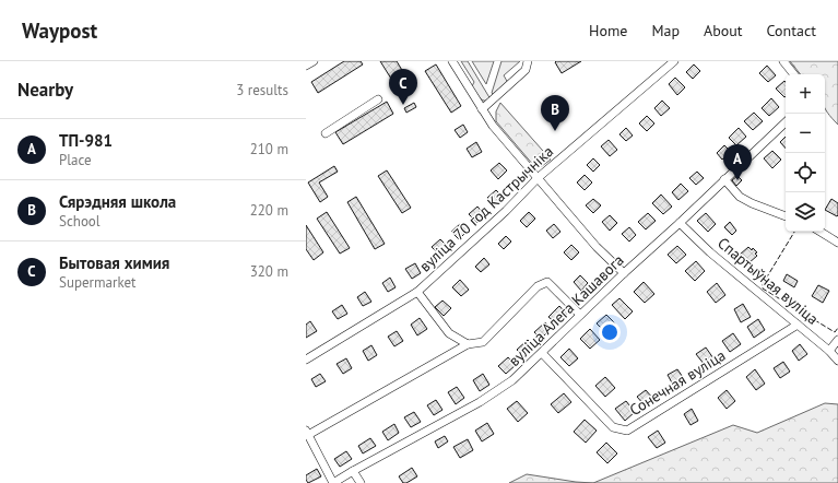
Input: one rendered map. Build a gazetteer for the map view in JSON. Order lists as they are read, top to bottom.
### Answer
{
  "streets": {
    "street": [
      "вуліца 70 год Кастрычніка",
      "Спартыўная вуліца",
      "вуліца Алега Кашавога",
      "Сонечная вуліца"
    ]
  },
  "crossings": [
    ["Спартыўная вуліца", "вуліца Алега Кашавога"],
    ["Спартыўная вуліца", "Сонечная вуліца"],
    ["вуліца Алега Кашавога", "Сонечная вуліца"]
  ],
  "page": {
    "header": "Waypost",
    "nav": [
      "Home",
      "Map",
      "About",
      "Contact"
    ],
    "heading": ["Nearby", "3 results"],
    "pins": ["C", "B", "A"],
    "map_buttons": ["+", "−"],
    "list": [
      {
        "mark": "A",
        "name": "ТП-981",
        "note": "Place",
        "value": "210 m"
      },
      {
        "mark": "B",
        "name": "Сярэдняя школа",
        "note": "School",
        "value": "220 m"
      },
      {
        "mark": "C",
        "name": "Бытовая химия",
        "note": "Supermarket",
        "value": "320 m"
      }
    ]
  }
}
